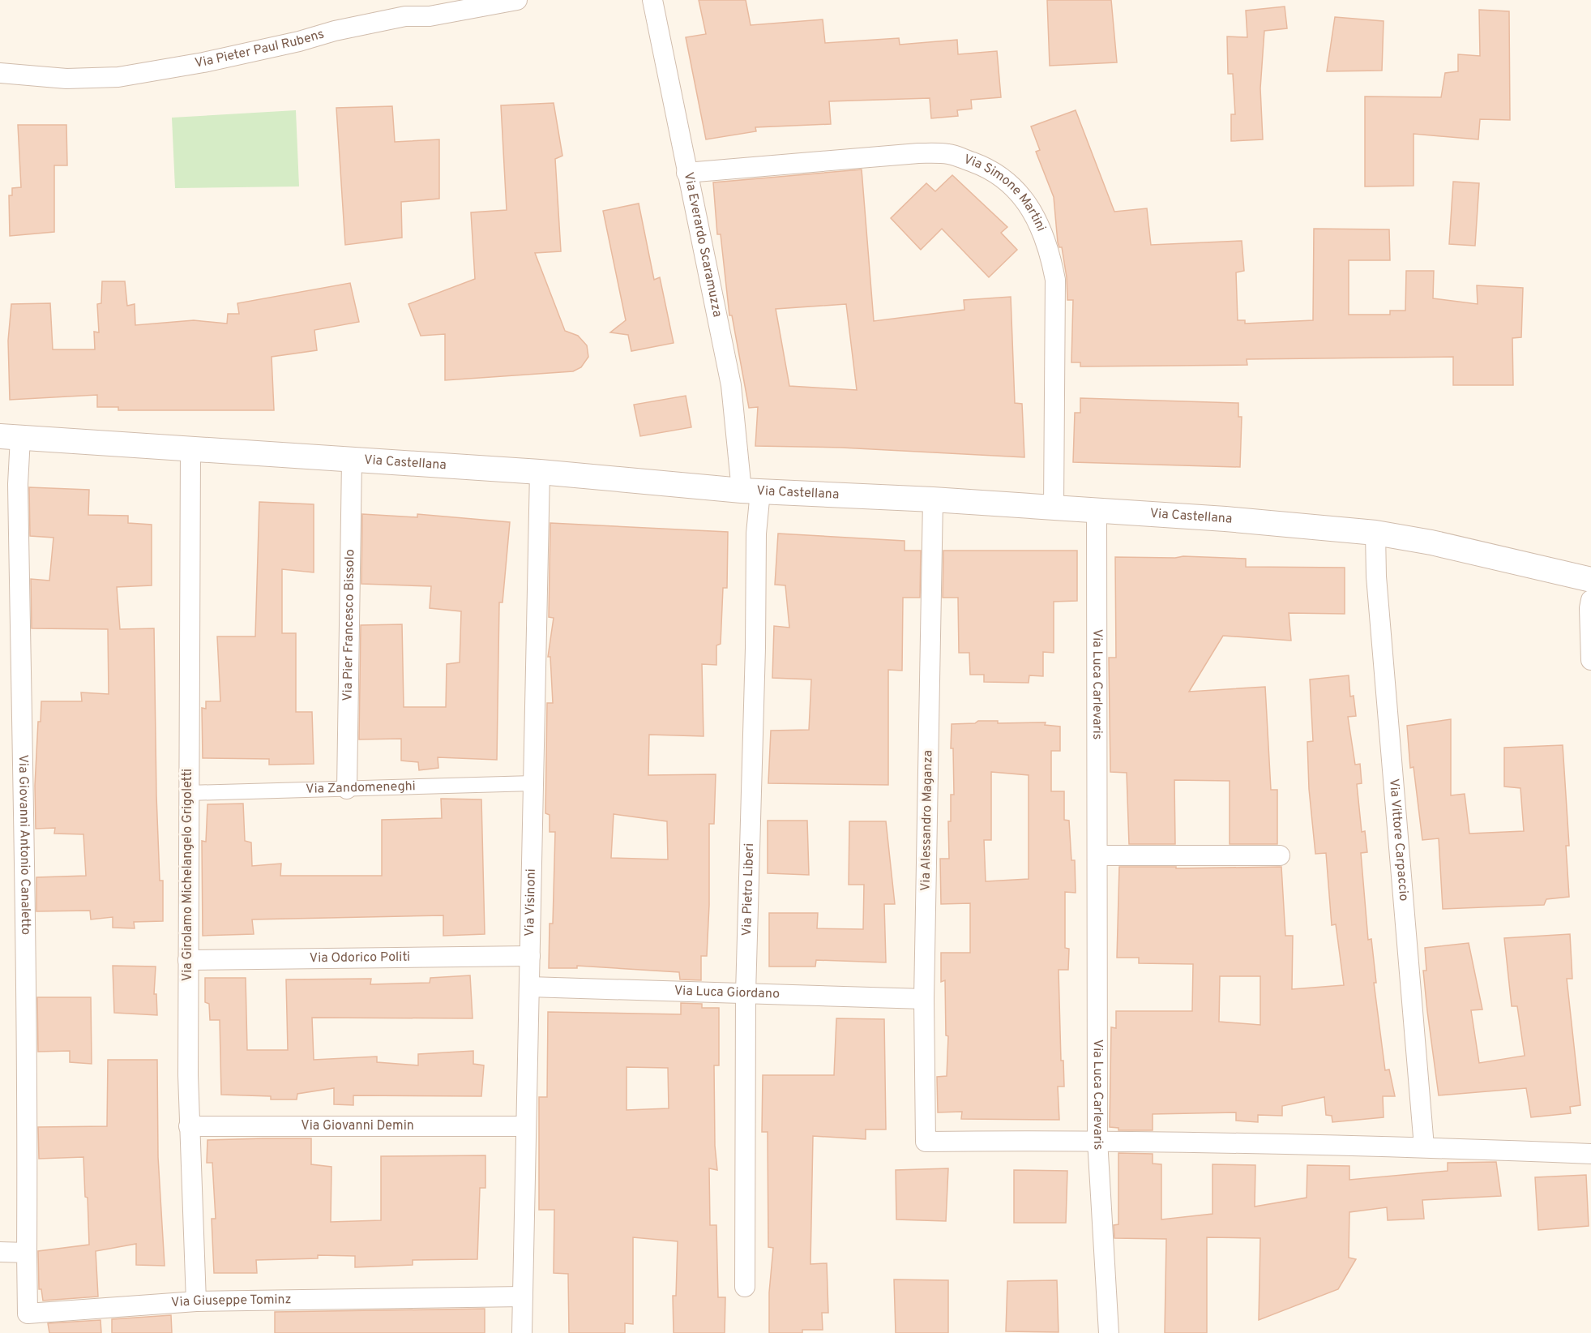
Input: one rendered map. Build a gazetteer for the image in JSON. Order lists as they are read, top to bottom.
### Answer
{
  "streets": {
    "street": [
      "Via Pieter Paul Rubens",
      "Via Simone Martini",
      "Via Everardo Scaramuzza",
      "Via Castellana",
      "Via Pier Francesco Bissolo",
      "Via Luca Carlevaris",
      "Via Zandomeneghi",
      "Via Alessandro Maganza",
      "Via Vittore Carpaccio",
      "Via Giovanni Antonio Canaletto",
      "Via Girolamo Michelangelo Grigoletti",
      "Via Pietro Liberi",
      "Via Visinoni",
      "Via Odorico Politi",
      "Via Luca Giordano",
      "Via Giovanni Demin",
      "Via Giuseppe Tominz"
    ]
  },
  "crossings": [
    ["Via Simone Martini", "Via Everardo Scaramuzza"],
    ["Via Simone Martini", "Via Castellana"],
    ["Via Everardo Scaramuzza", "Via Castellana"],
    ["Via Everardo Scaramuzza", "Via Pietro Liberi"],
    ["Via Castellana", "Via Pier Francesco Bissolo"],
    ["Via Castellana", "Via Luca Carlevaris"],
    ["Via Castellana", "Via Alessandro Maganza"],
    ["Via Castellana", "Via Vittore Carpaccio"],
    ["Via Castellana", "Via Giovanni Antonio Canaletto"],
    ["Via Castellana", "Via Girolamo Michelangelo Grigoletti"],
    ["Via Castellana", "Via Pietro Liberi"],
    ["Via Castellana", "Via Visinoni"],
    ["Via Pier Francesco Bissolo", "Via Zandomeneghi"],
    ["Via Luca Carlevaris", "Via Alessandro Maganza"],
    ["Via Zandomeneghi", "Via Girolamo Michelangelo Grigoletti"],
    ["Via Zandomeneghi", "Via Visinoni"],
    ["Via Alessandro Maganza", "Via Luca Giordano"],
    ["Via Giovanni Antonio Canaletto", "Via Giuseppe Tominz"],
    ["Via Girolamo Michelangelo Grigoletti", "Via Odorico Politi"],
    ["Via Girolamo Michelangelo Grigoletti", "Via Giovanni Demin"],
    ["Via Girolamo Michelangelo Grigoletti", "Via Giuseppe Tominz"],
    ["Via Pietro Liberi", "Via Luca Giordano"],
    ["Via Visinoni", "Via Odorico Politi"],
    ["Via Visinoni", "Via Luca Giordano"],
    ["Via Visinoni", "Via Giovanni Demin"],
    ["Via Visinoni", "Via Giuseppe Tominz"]
  ]
}
